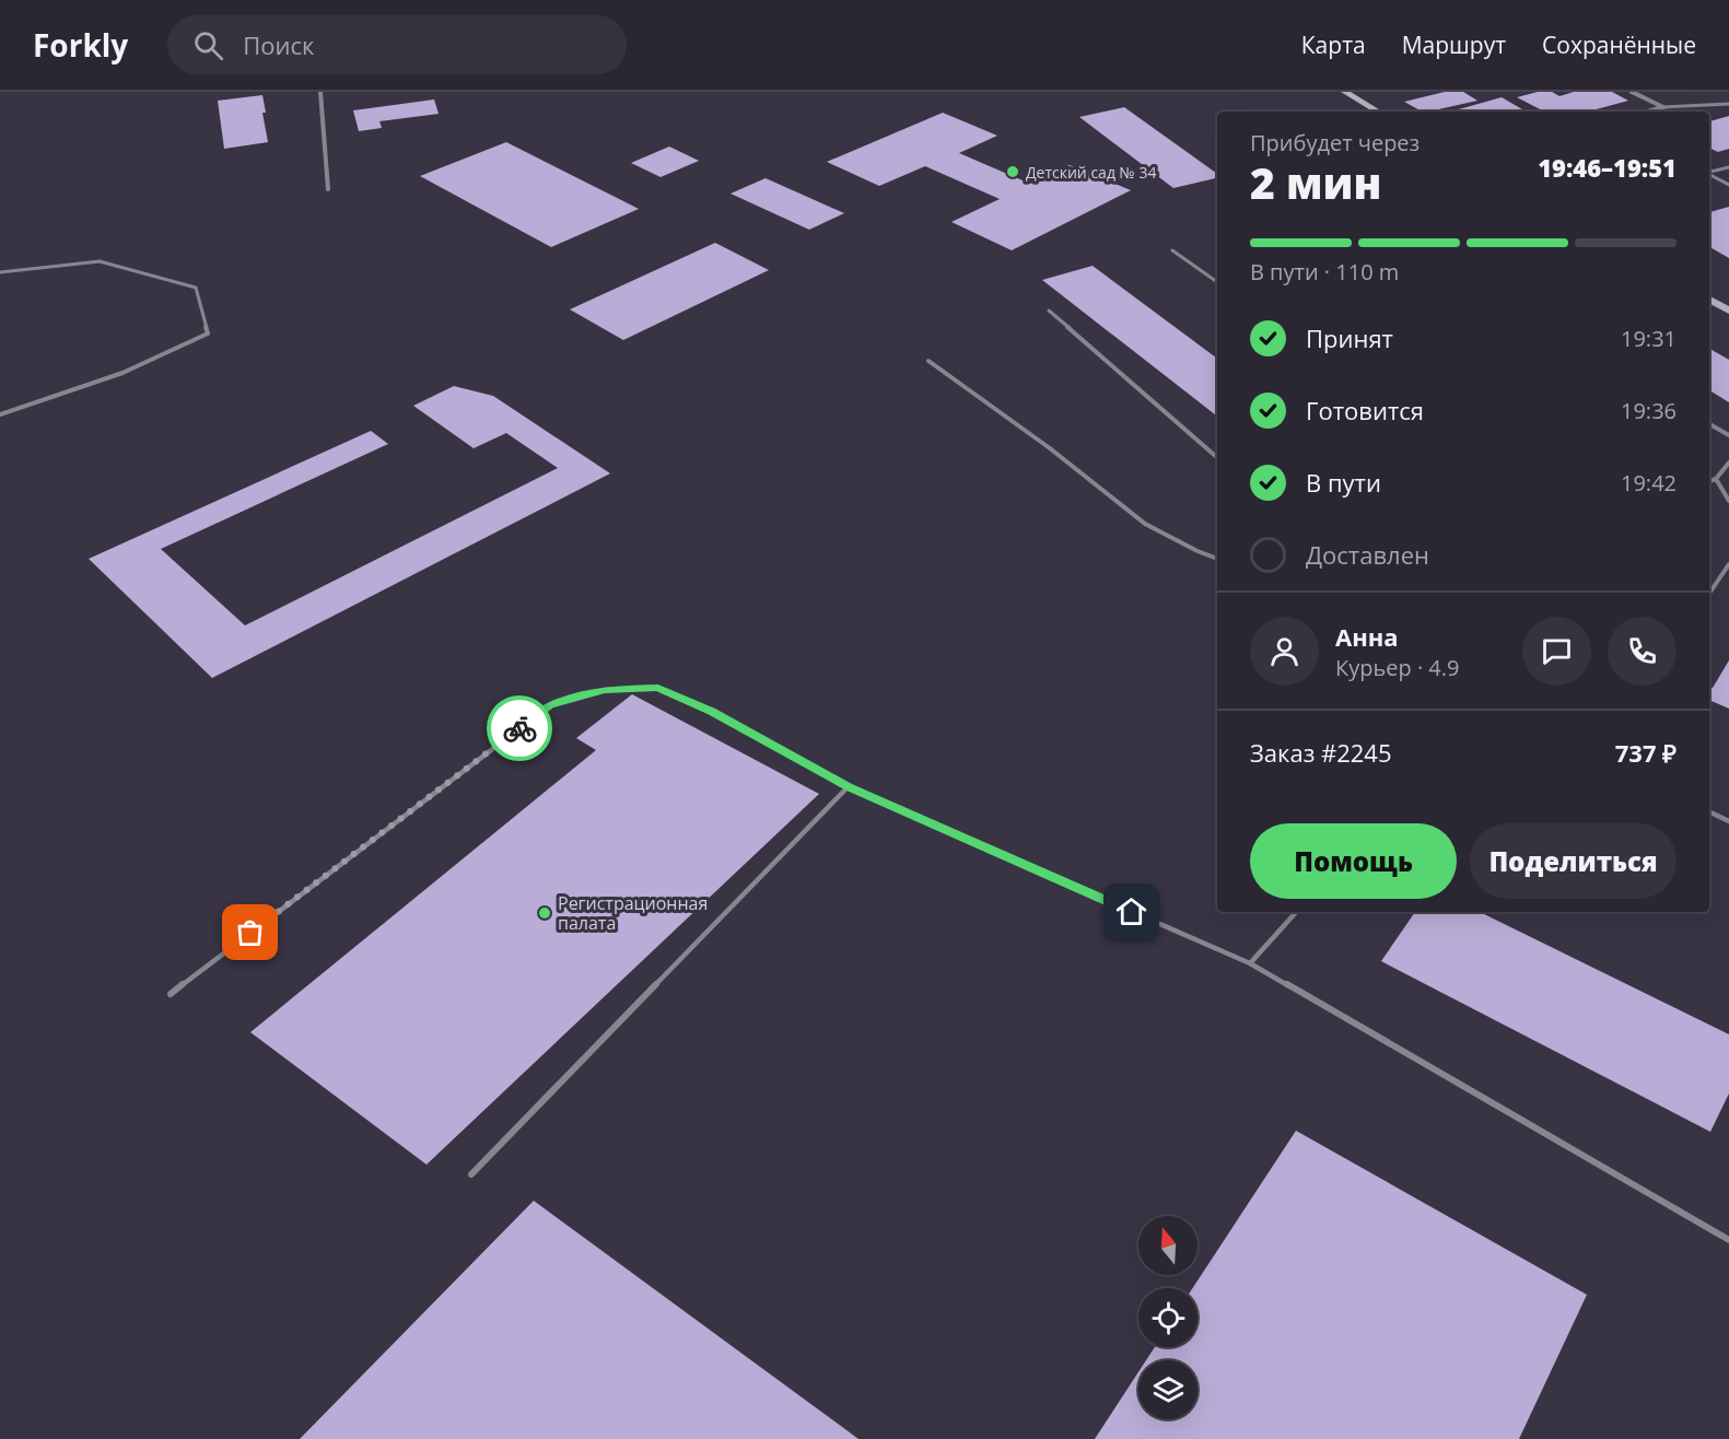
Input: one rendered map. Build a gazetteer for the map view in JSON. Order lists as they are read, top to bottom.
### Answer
{
  "places": ["Детский сад № 34", "Регистрационная палата"],
  "north": "top",
  "page": {
    "header": "Forkly",
    "search": "Поиск",
    "nav": ["Карта", "Маршрут", "Сохранённые"],
    "heading": ["2 мин", "Прибудет через", "19:46–19:51"],
    "panel": [
      "Анна",
      "Курьер · 4.9",
      "Заказ #2245",
      "737 ₽"
    ],
    "bar": "В пути · 110 m",
    "list": [
      ["Принят", "19:31"],
      ["Готовится", "19:36"],
      ["В пути", "19:42"],
      "Доставлен"
    ],
    "buttons": ["Помощь", "Поделиться"]
  }
}
